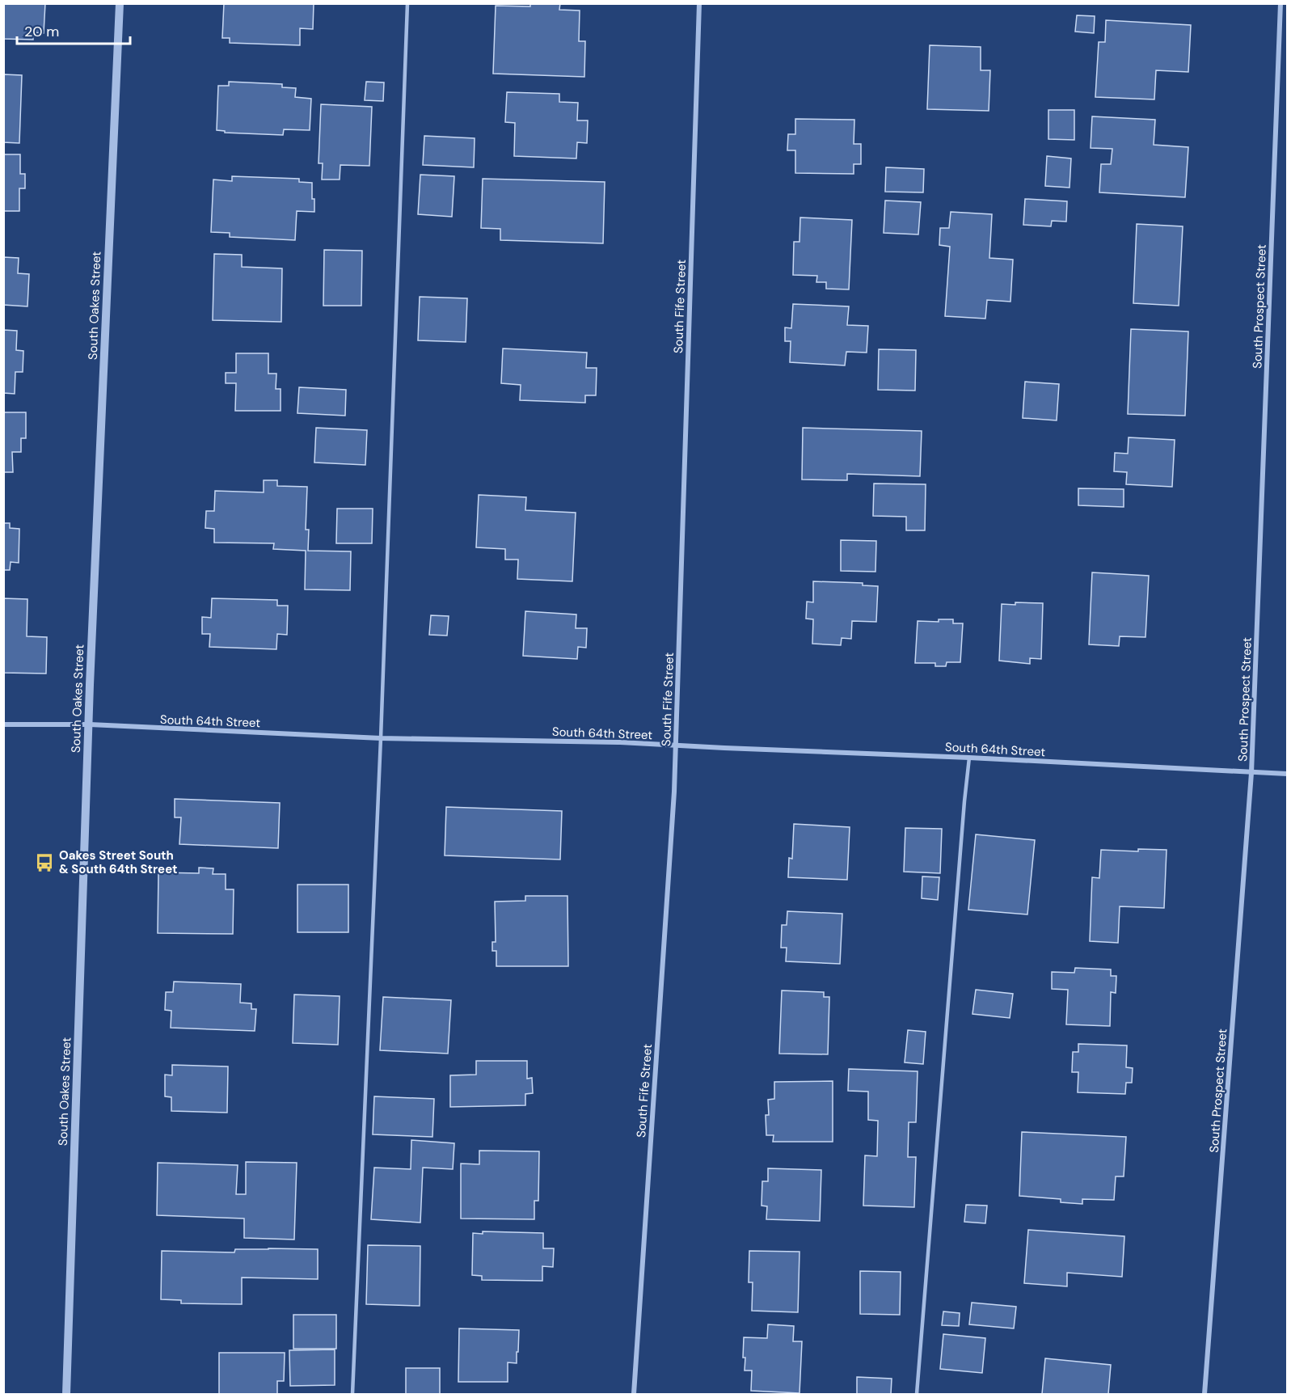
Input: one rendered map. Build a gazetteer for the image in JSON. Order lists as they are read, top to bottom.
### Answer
{
  "streets": {
    "street": [
      "South Oakes Street",
      "South Fife Street",
      "South Prospect Street",
      "South 64th Street"
    ]
  },
  "crossings": [
    ["South Oakes Street", "South 64th Street"],
    ["South Fife Street", "South 64th Street"],
    ["South Prospect Street", "South 64th Street"]
  ],
  "places": {
    "bus stop": ["Oakes Street South & South 64th Street"]
  },
  "scale_bar": "20 m"
}
